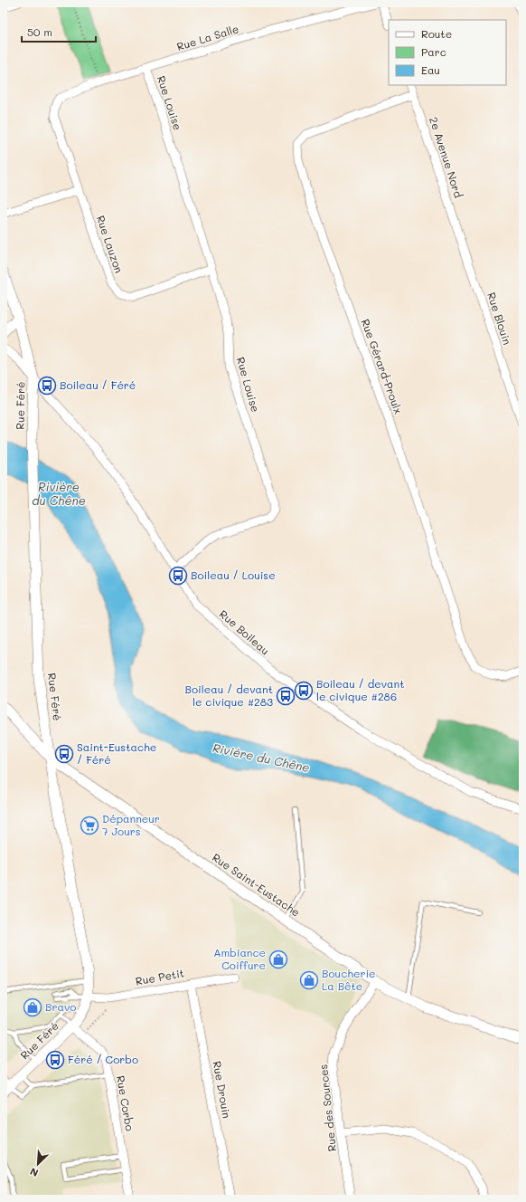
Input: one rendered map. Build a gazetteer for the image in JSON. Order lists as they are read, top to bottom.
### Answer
{
  "streets": {
    "street": [
      "Rue La Salle",
      "Rue Louise",
      "2e Avenue Nord",
      "Rue Lauzon",
      "Rue Blouin",
      "Rue Gérard-Proulx",
      "Rue Féré",
      "Rue Boileau",
      "Rue Saint-Eustache",
      "Rue Petit",
      "Rue Drouin",
      "Rue Corbo",
      "Rue des Sources"
    ]
  },
  "crossings": [
    ["Rue La Salle", "Rue Louise"],
    ["Rue La Salle", "Rue Lauzon"],
    ["Rue Louise", "Rue Lauzon"],
    ["Rue Louise", "Rue Boileau"],
    ["2e Avenue Nord", "Rue Blouin"],
    ["2e Avenue Nord", "Rue Gérard-Proulx"],
    ["Rue Féré", "Rue Boileau"],
    ["Rue Féré", "Rue Saint-Eustache"],
    ["Rue Féré", "Rue Petit"],
    ["Rue Féré", "Rue Corbo"],
    ["Rue Saint-Eustache", "Rue des Sources"],
    ["Rue Petit", "Rue Drouin"]
  ],
  "water": ["Rivière du Chêne"],
  "places": {
    "bus stop": [
      "Boileau / Féré",
      "Boileau / Louise",
      "Boileau / devant le civique #286",
      "Boileau / devant le civique #283",
      "Saint-Eustache / Féré",
      "Féré / Corbo"
    ],
    "supermarket": ["Dépanneur 7 Jours"],
    "shop": ["Ambiance Coiffure", "Boucherie La Bête", "Bravo"]
  },
  "legend": ["Route", "Parc", "Eau"],
  "scale_bar": "50 m",
  "north": "bottom left"
}
